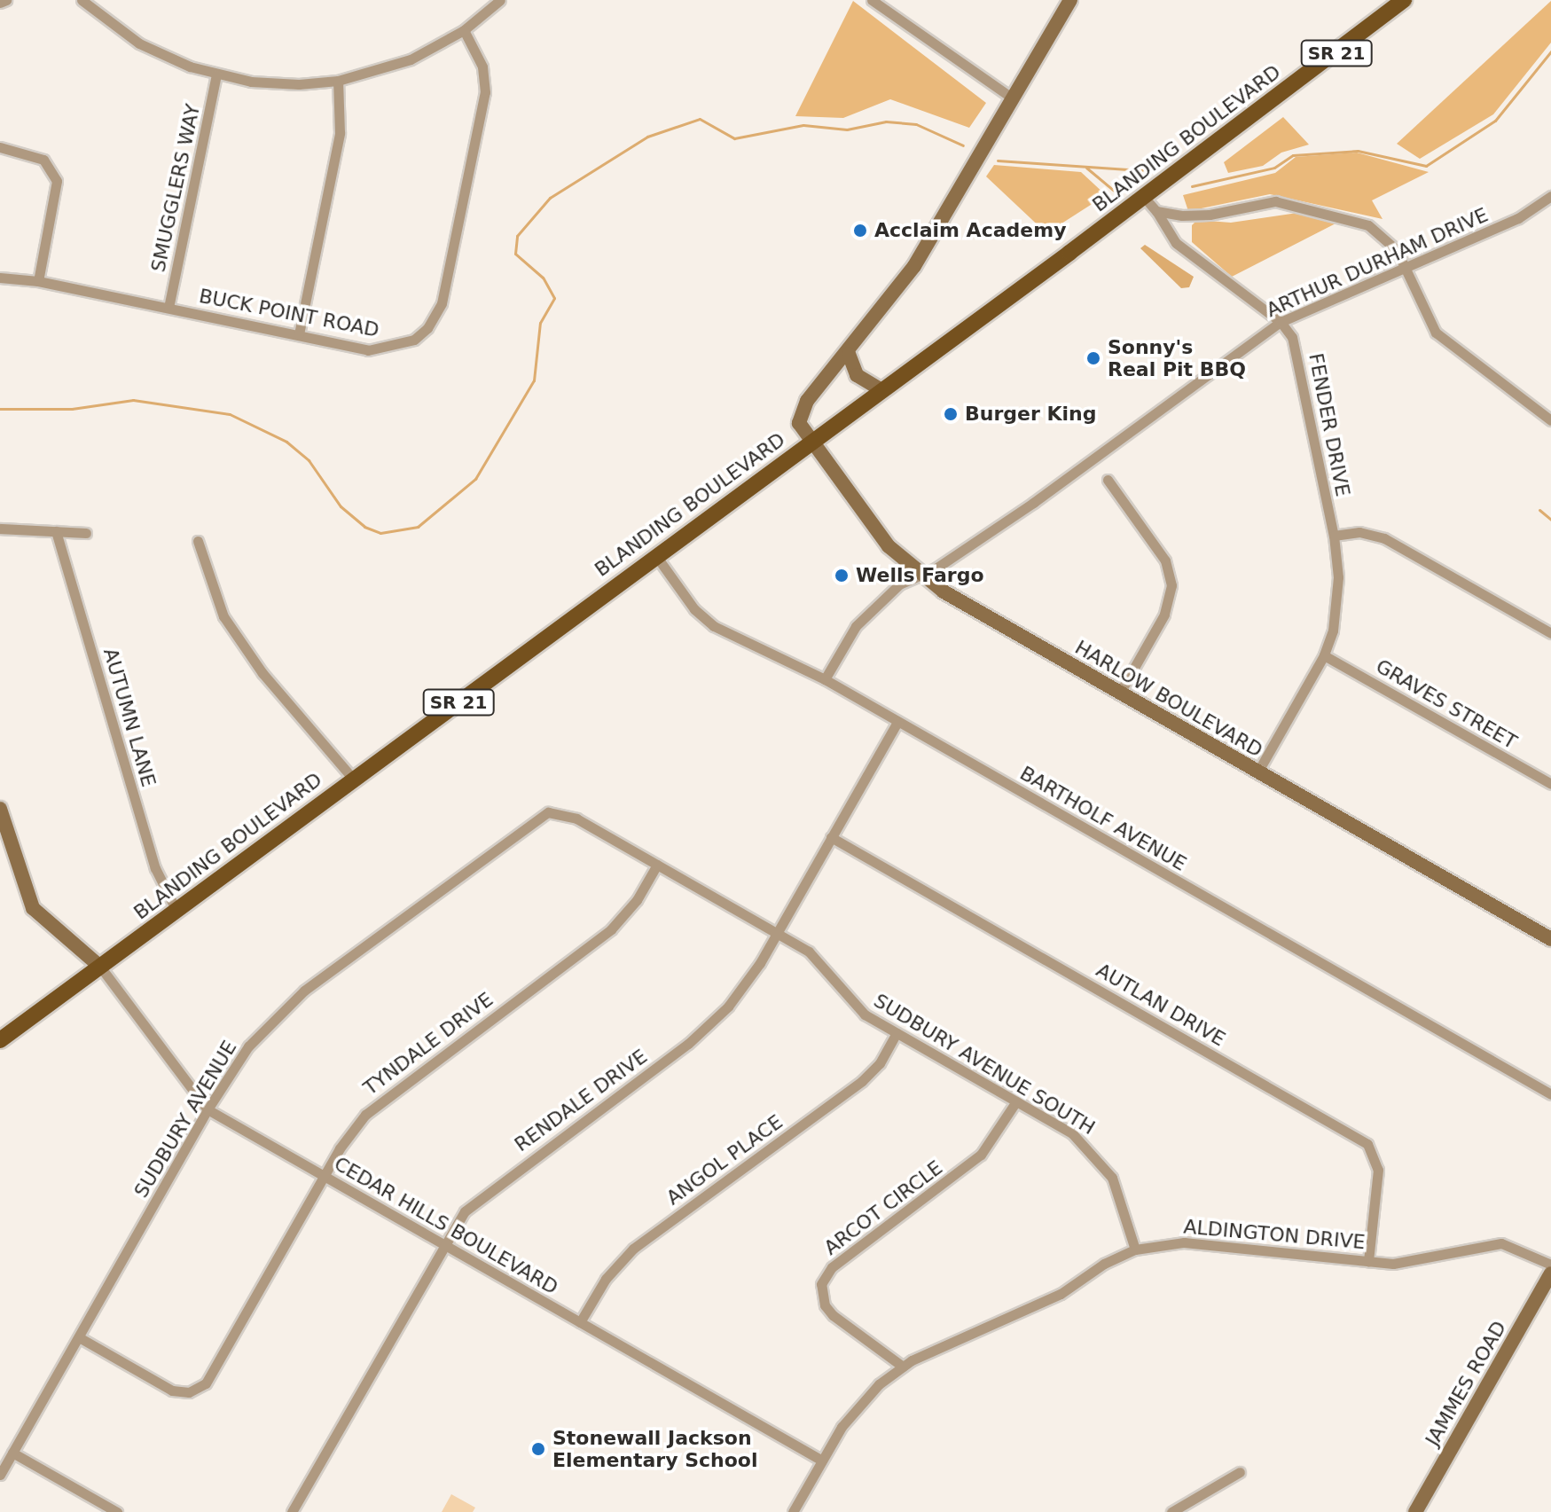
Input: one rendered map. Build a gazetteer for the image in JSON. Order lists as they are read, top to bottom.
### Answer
{
  "streets": {
    "main road": ["SR 21", "BLANDING BOULEVARD"],
    "street": [
      "SMUGGLERS WAY",
      "ARTHUR DURHAM DRIVE",
      "BUCK POINT ROAD",
      "FENDER DRIVE",
      "HARLOW BOULEVARD",
      "GRAVES STREET",
      "AUTUMN LANE",
      "BARTHOLF AVENUE",
      "AUTLAN DRIVE",
      "TYNDALE DRIVE",
      "SUDBURY AVENUE SOUTH",
      "RENDALE DRIVE",
      "SUDBURY AVENUE",
      "ANGOL PLACE",
      "ARCOT CIRCLE",
      "CEDAR HILLS BOULEVARD",
      "ALDINGTON DRIVE",
      "JAMMES ROAD"
    ]
  },
  "crossings": [
    ["BLANDING BOULEVARD", "FENDER DRIVE"],
    ["BLANDING BOULEVARD", "HARLOW BOULEVARD"],
    ["BLANDING BOULEVARD", "AUTUMN LANE"],
    ["BLANDING BOULEVARD", "BARTHOLF AVENUE"],
    ["BLANDING BOULEVARD", "CEDAR HILLS BOULEVARD"],
    ["SMUGGLERS WAY", "BUCK POINT ROAD"],
    ["ARTHUR DURHAM DRIVE", "FENDER DRIVE"],
    ["ARTHUR DURHAM DRIVE", "HARLOW BOULEVARD"],
    ["ARTHUR DURHAM DRIVE", "BARTHOLF AVENUE"],
    ["FENDER DRIVE", "HARLOW BOULEVARD"],
    ["FENDER DRIVE", "GRAVES STREET"],
    ["BARTHOLF AVENUE", "RENDALE DRIVE"],
    ["AUTLAN DRIVE", "RENDALE DRIVE"],
    ["AUTLAN DRIVE", "ALDINGTON DRIVE"],
    ["TYNDALE DRIVE", "SUDBURY AVENUE SOUTH"],
    ["TYNDALE DRIVE", "SUDBURY AVENUE"],
    ["TYNDALE DRIVE", "CEDAR HILLS BOULEVARD"],
    ["SUDBURY AVENUE SOUTH", "RENDALE DRIVE"],
    ["SUDBURY AVENUE SOUTH", "SUDBURY AVENUE"],
    ["SUDBURY AVENUE SOUTH", "ANGOL PLACE"],
    ["SUDBURY AVENUE SOUTH", "ARCOT CIRCLE"],
    ["SUDBURY AVENUE SOUTH", "ALDINGTON DRIVE"],
    ["RENDALE DRIVE", "CEDAR HILLS BOULEVARD"],
    ["SUDBURY AVENUE", "CEDAR HILLS BOULEVARD"],
    ["ANGOL PLACE", "CEDAR HILLS BOULEVARD"],
    ["ARCOT CIRCLE", "ALDINGTON DRIVE"],
    ["CEDAR HILLS BOULEVARD", "ALDINGTON DRIVE"]
  ],
  "places": [
    "Acclaim Academy",
    "Sonny's Real Pit BBQ",
    "Burger King",
    "Wells Fargo",
    "Stonewall Jackson Elementary School"
  ]
}
